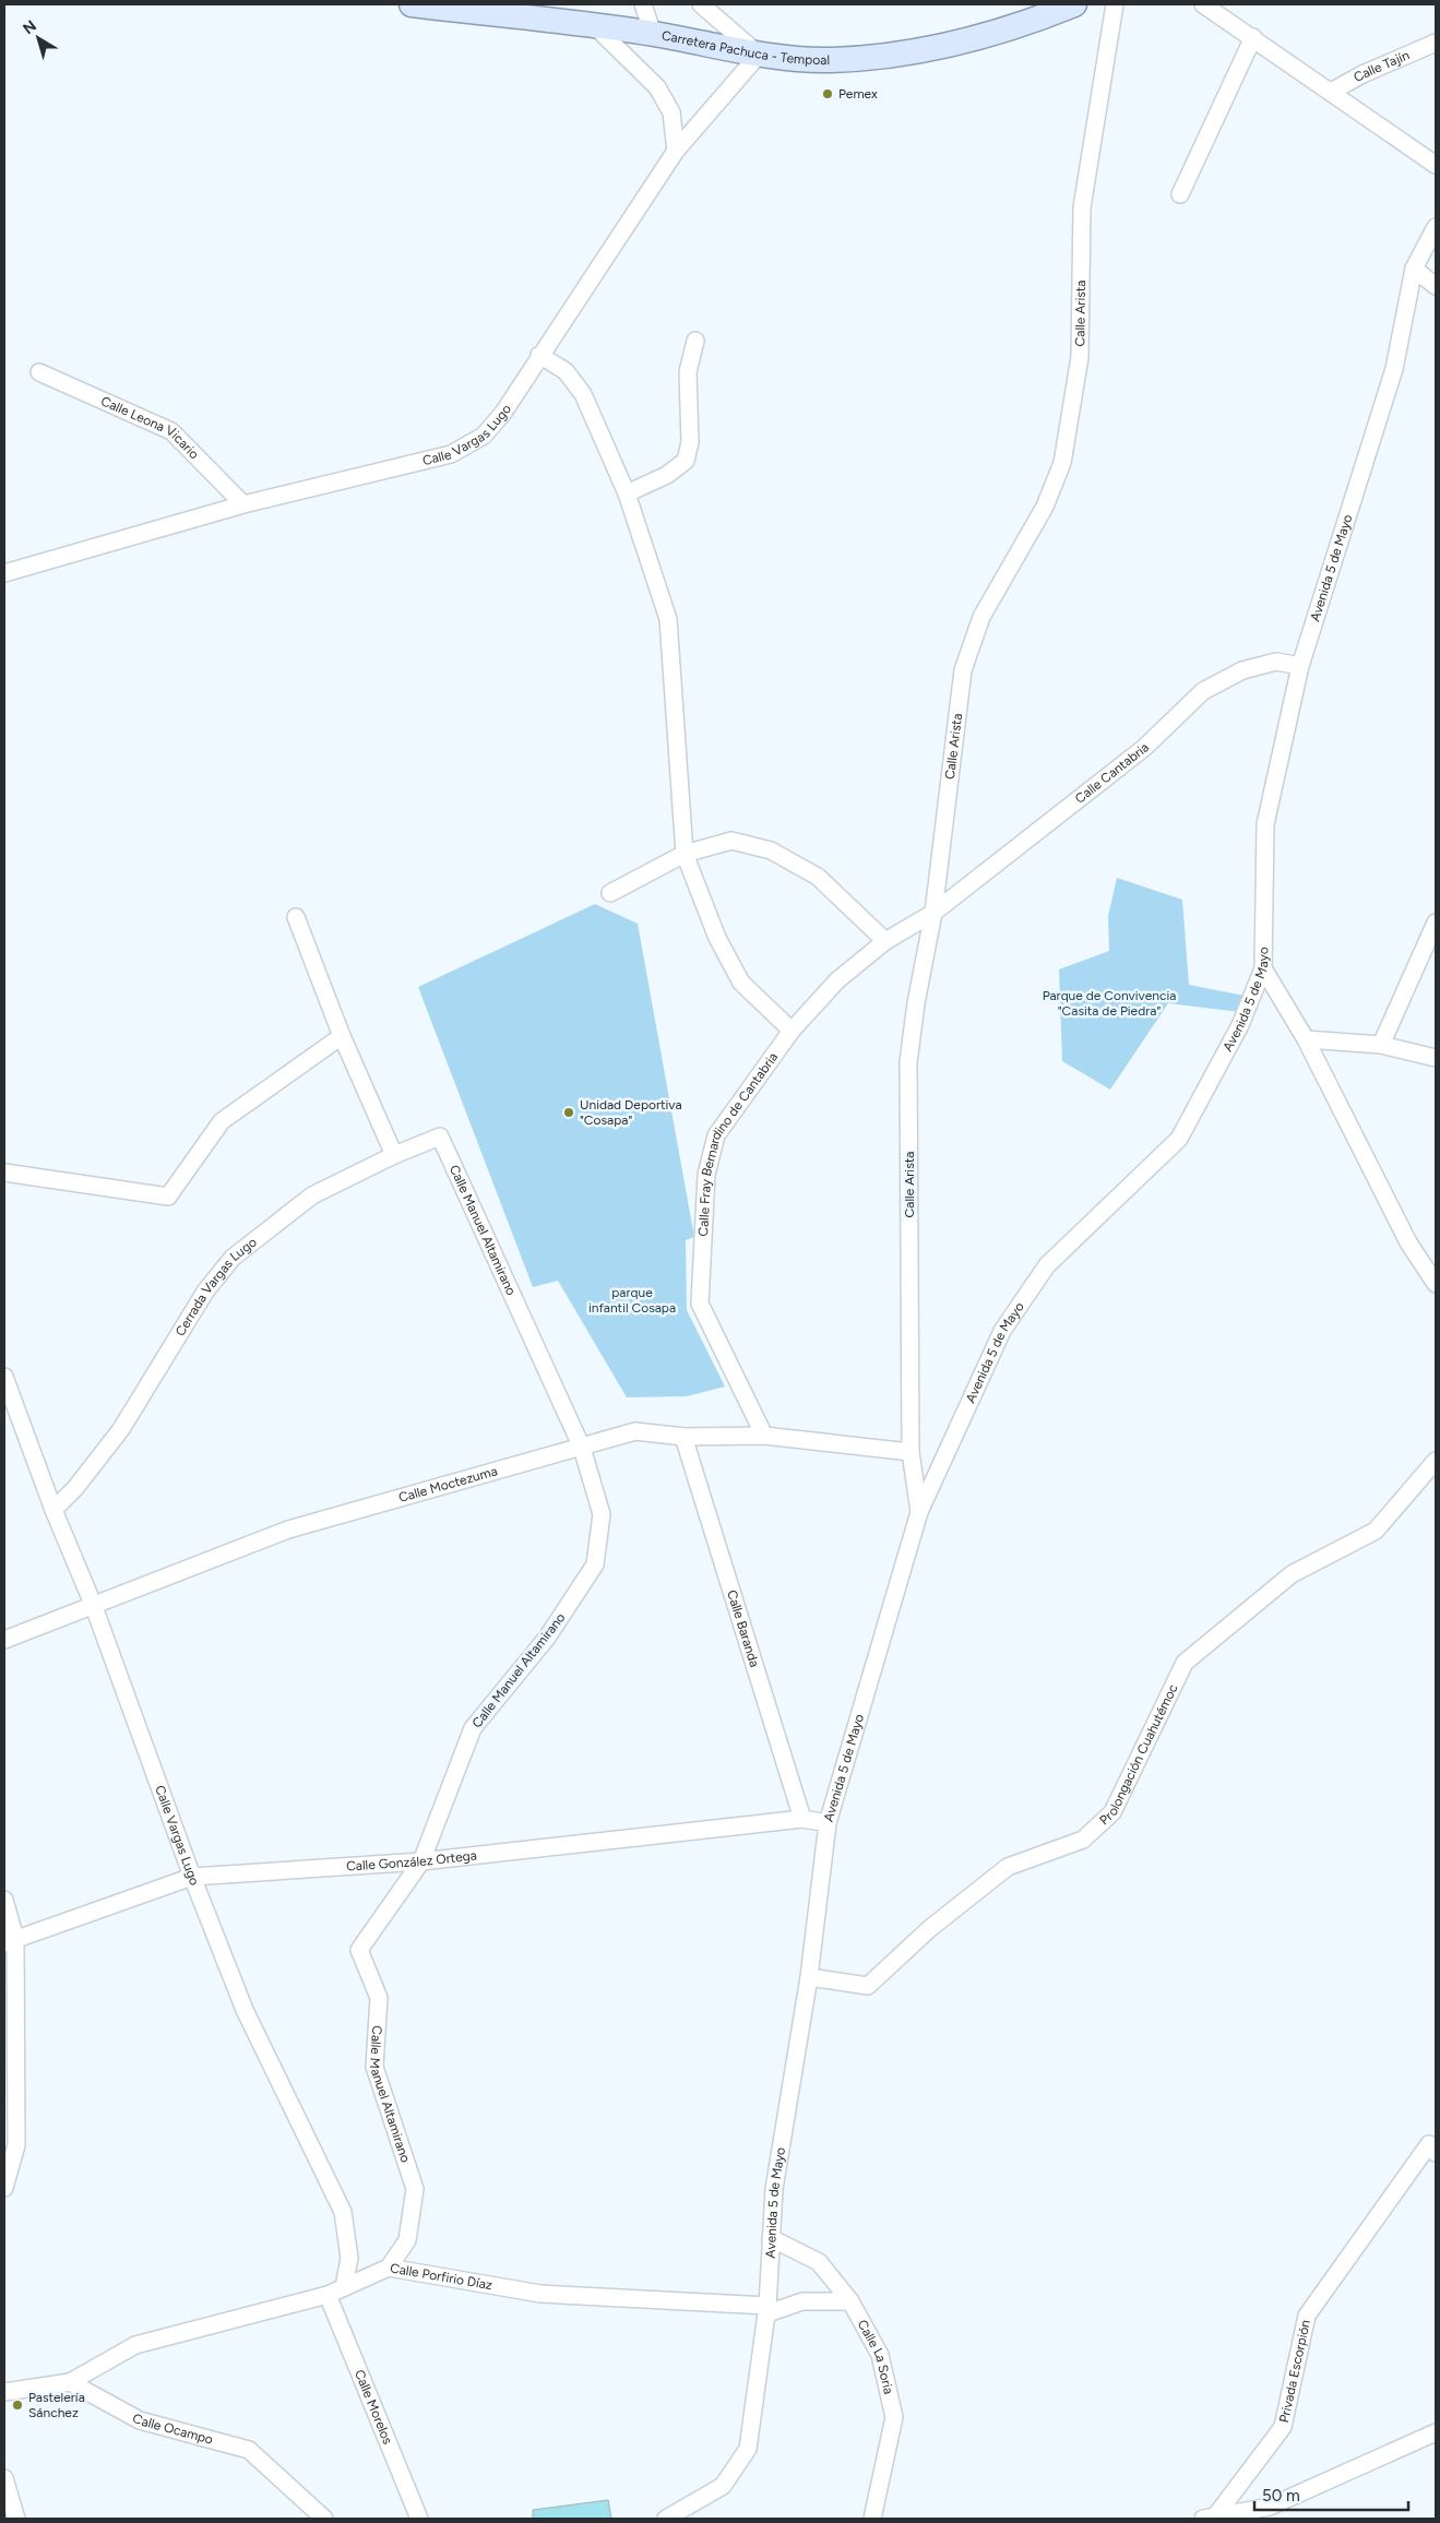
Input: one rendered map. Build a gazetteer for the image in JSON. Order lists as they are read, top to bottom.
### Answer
{
  "streets": {
    "main road": ["Carretera Pachuca - Tempoal"],
    "street": [
      "Calle Tajín",
      "Calle Arista",
      "Calle Leona Vicario",
      "Calle Vargas Lugo",
      "Avenida 5 de Mayo",
      "Calle Cantabria",
      "Calle Fray Bernardino de Cantabria",
      "Calle Manuel Altamirano",
      "Cerrada Vargas Lugo",
      "Calle Moctezuma",
      "Calle Baranda",
      "Prolongación Cuahutémoc",
      "Calle González Ortega",
      "Calle Porfirio Díaz",
      "Calle La Soria",
      "Privada Escorpión",
      "Calle Morelos",
      "Calle Ocampo"
    ]
  },
  "crossings": [
    ["Carretera Pachuca - Tempoal", "Calle Vargas Lugo"],
    ["Calle Arista", "Avenida 5 de Mayo"],
    ["Calle Arista", "Calle Cantabria"],
    ["Calle Arista", "Calle Fray Bernardino de Cantabria"],
    ["Calle Arista", "Calle Moctezuma"],
    ["Calle Leona Vicario", "Calle Vargas Lugo"],
    ["Calle Vargas Lugo", "Cerrada Vargas Lugo"],
    ["Calle Vargas Lugo", "Calle Moctezuma"],
    ["Calle Vargas Lugo", "Calle González Ortega"],
    ["Calle Vargas Lugo", "Calle Porfirio Díaz"],
    ["Avenida 5 de Mayo", "Calle Cantabria"],
    ["Avenida 5 de Mayo", "Prolongación Cuahutémoc"],
    ["Avenida 5 de Mayo", "Calle González Ortega"],
    ["Avenida 5 de Mayo", "Calle Porfirio Díaz"],
    ["Avenida 5 de Mayo", "Calle La Soria"],
    ["Calle Cantabria", "Calle Fray Bernardino de Cantabria"],
    ["Calle Fray Bernardino de Cantabria", "Calle Moctezuma"],
    ["Calle Manuel Altamirano", "Cerrada Vargas Lugo"],
    ["Calle Manuel Altamirano", "Calle Moctezuma"],
    ["Calle Manuel Altamirano", "Calle González Ortega"],
    ["Calle Manuel Altamirano", "Calle Porfirio Díaz"],
    ["Calle Moctezuma", "Calle Baranda"],
    ["Calle Baranda", "Calle González Ortega"],
    ["Calle Porfirio Díaz", "Calle Morelos"],
    ["Calle Porfirio Díaz", "Calle Ocampo"]
  ],
  "parks": ["Parque de Convivencia \"Casita de Piedra\"", "parque infantil Cosapa"],
  "places": ["Pemex", "Unidad Deportiva \"Cosapa\"", "Pastelería Sánchez"],
  "scale_bar": "50 m",
  "north": "top left"
}
